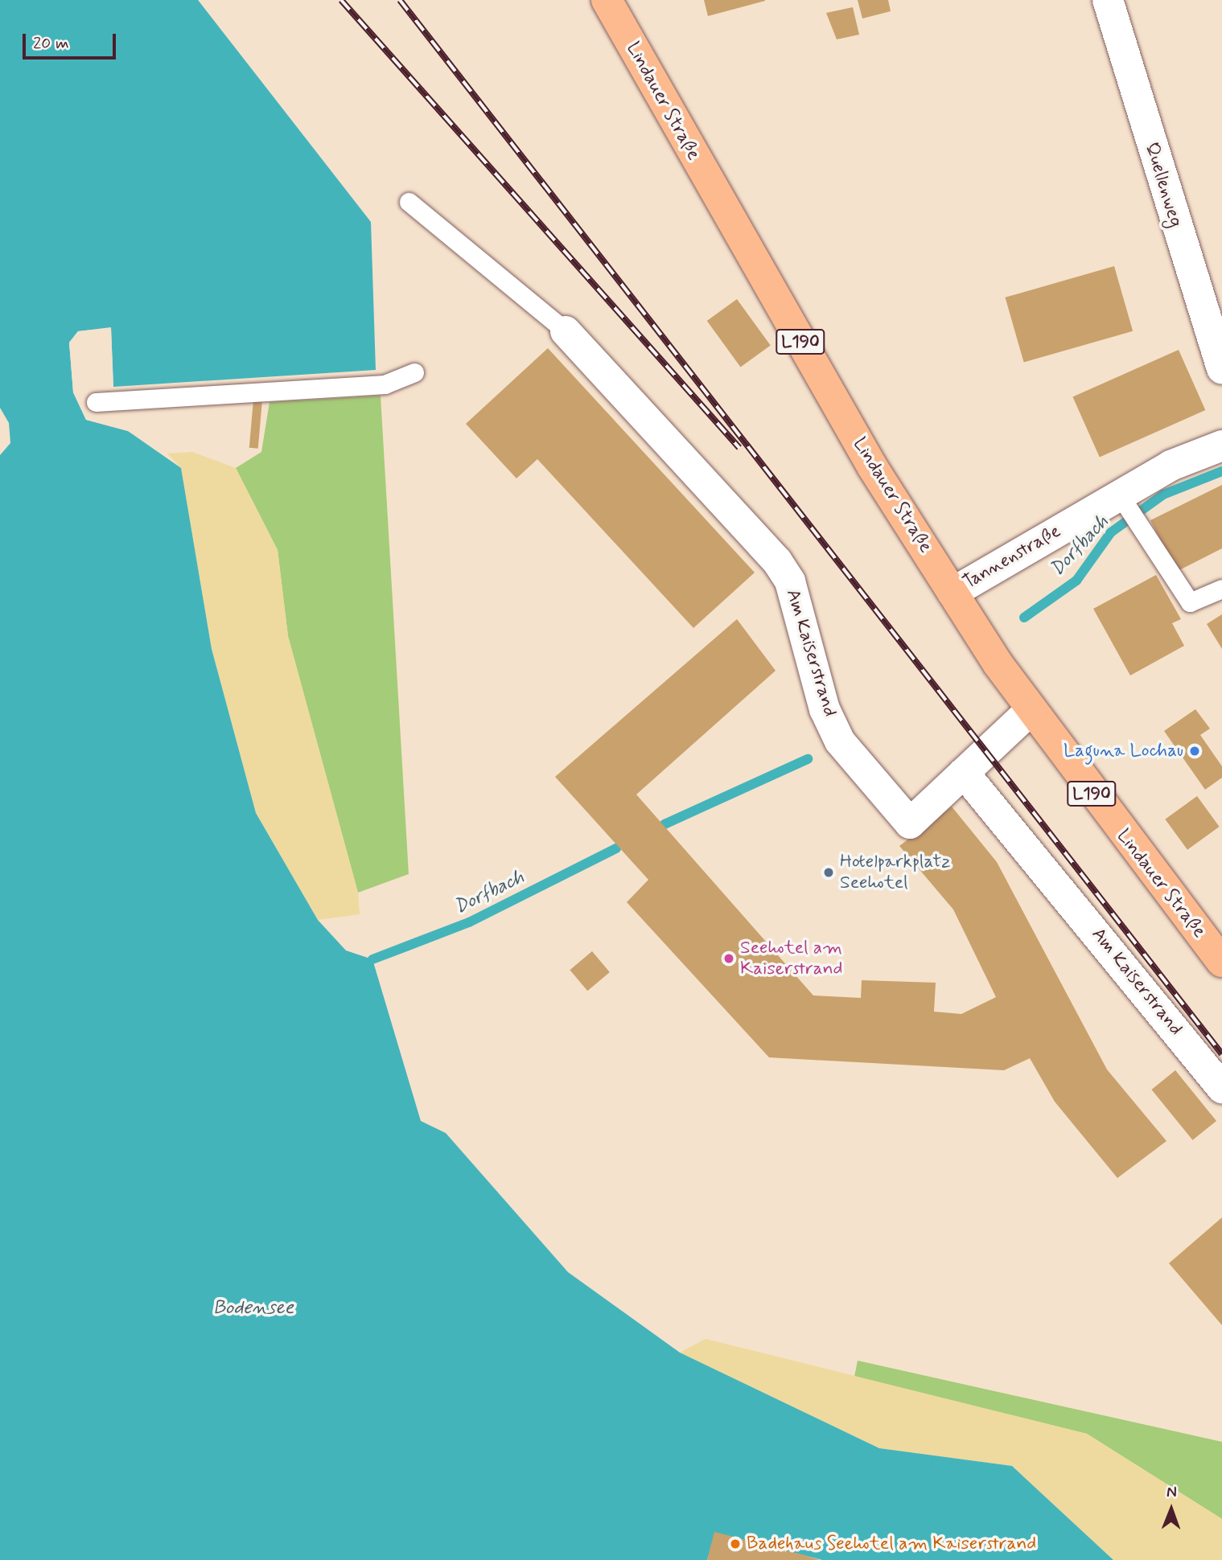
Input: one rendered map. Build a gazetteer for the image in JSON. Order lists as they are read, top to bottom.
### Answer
{
  "streets": {
    "main road": ["Lindauer Straße", "L190"],
    "street": ["Quellenweg", "Tannenstraße", "Am Kaiserstrand"]
  },
  "crossings": [
    ["Lindauer Straße", "Tannenstraße"],
    ["Lindauer Straße", "Am Kaiserstrand"]
  ],
  "water": ["Dorfbach", "Bodensee"],
  "places": [
    "Laguna Lochau",
    "Hotelparkplatz Seehotel",
    "Seehotel am Kaiserstrand",
    "Badehaus Seehotel am Kaiserstrand"
  ],
  "scale_bar": "20 m",
  "north": "top"
}
